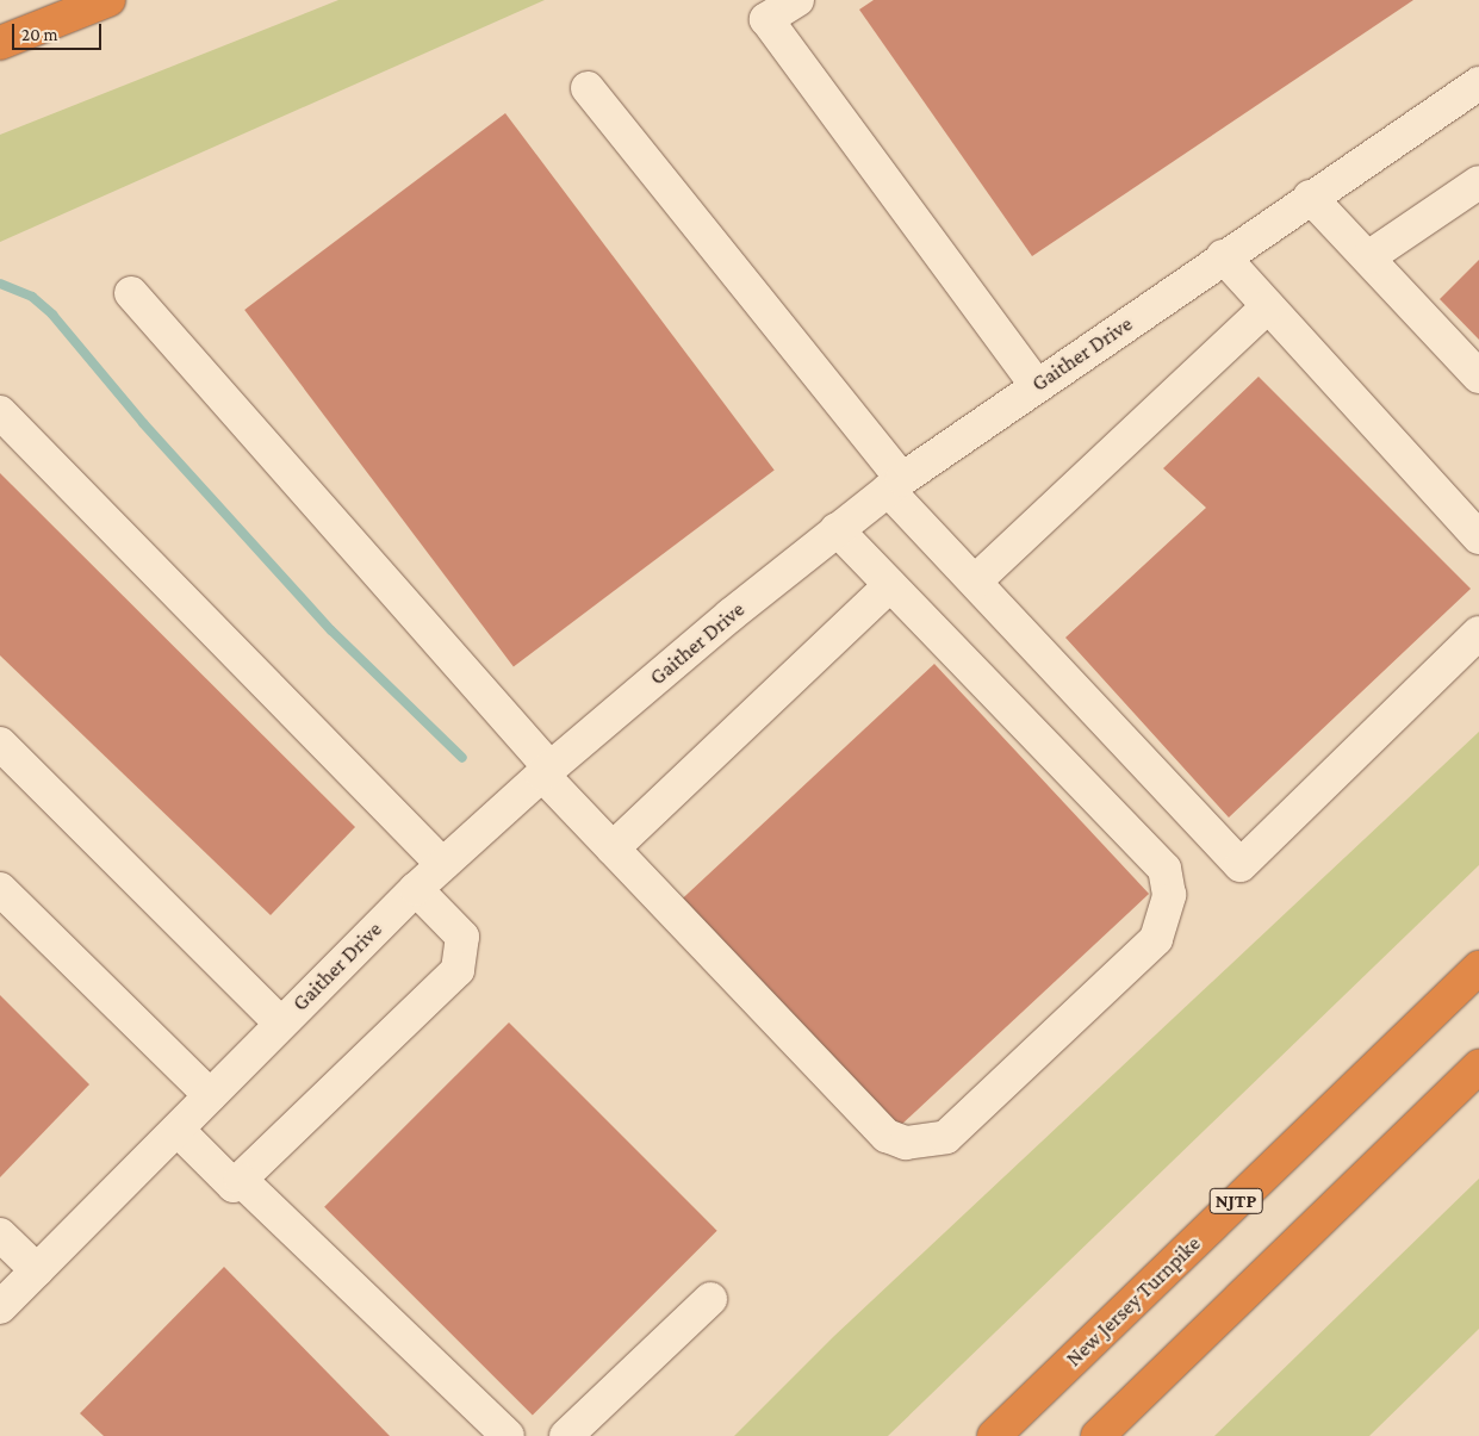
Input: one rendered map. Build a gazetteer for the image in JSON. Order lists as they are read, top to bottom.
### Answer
{
  "streets": {
    "highway": ["NJTP", "New Jersey Turnpike"],
    "street": ["Gaither Drive"]
  },
  "scale_bar": "20 m"
}
